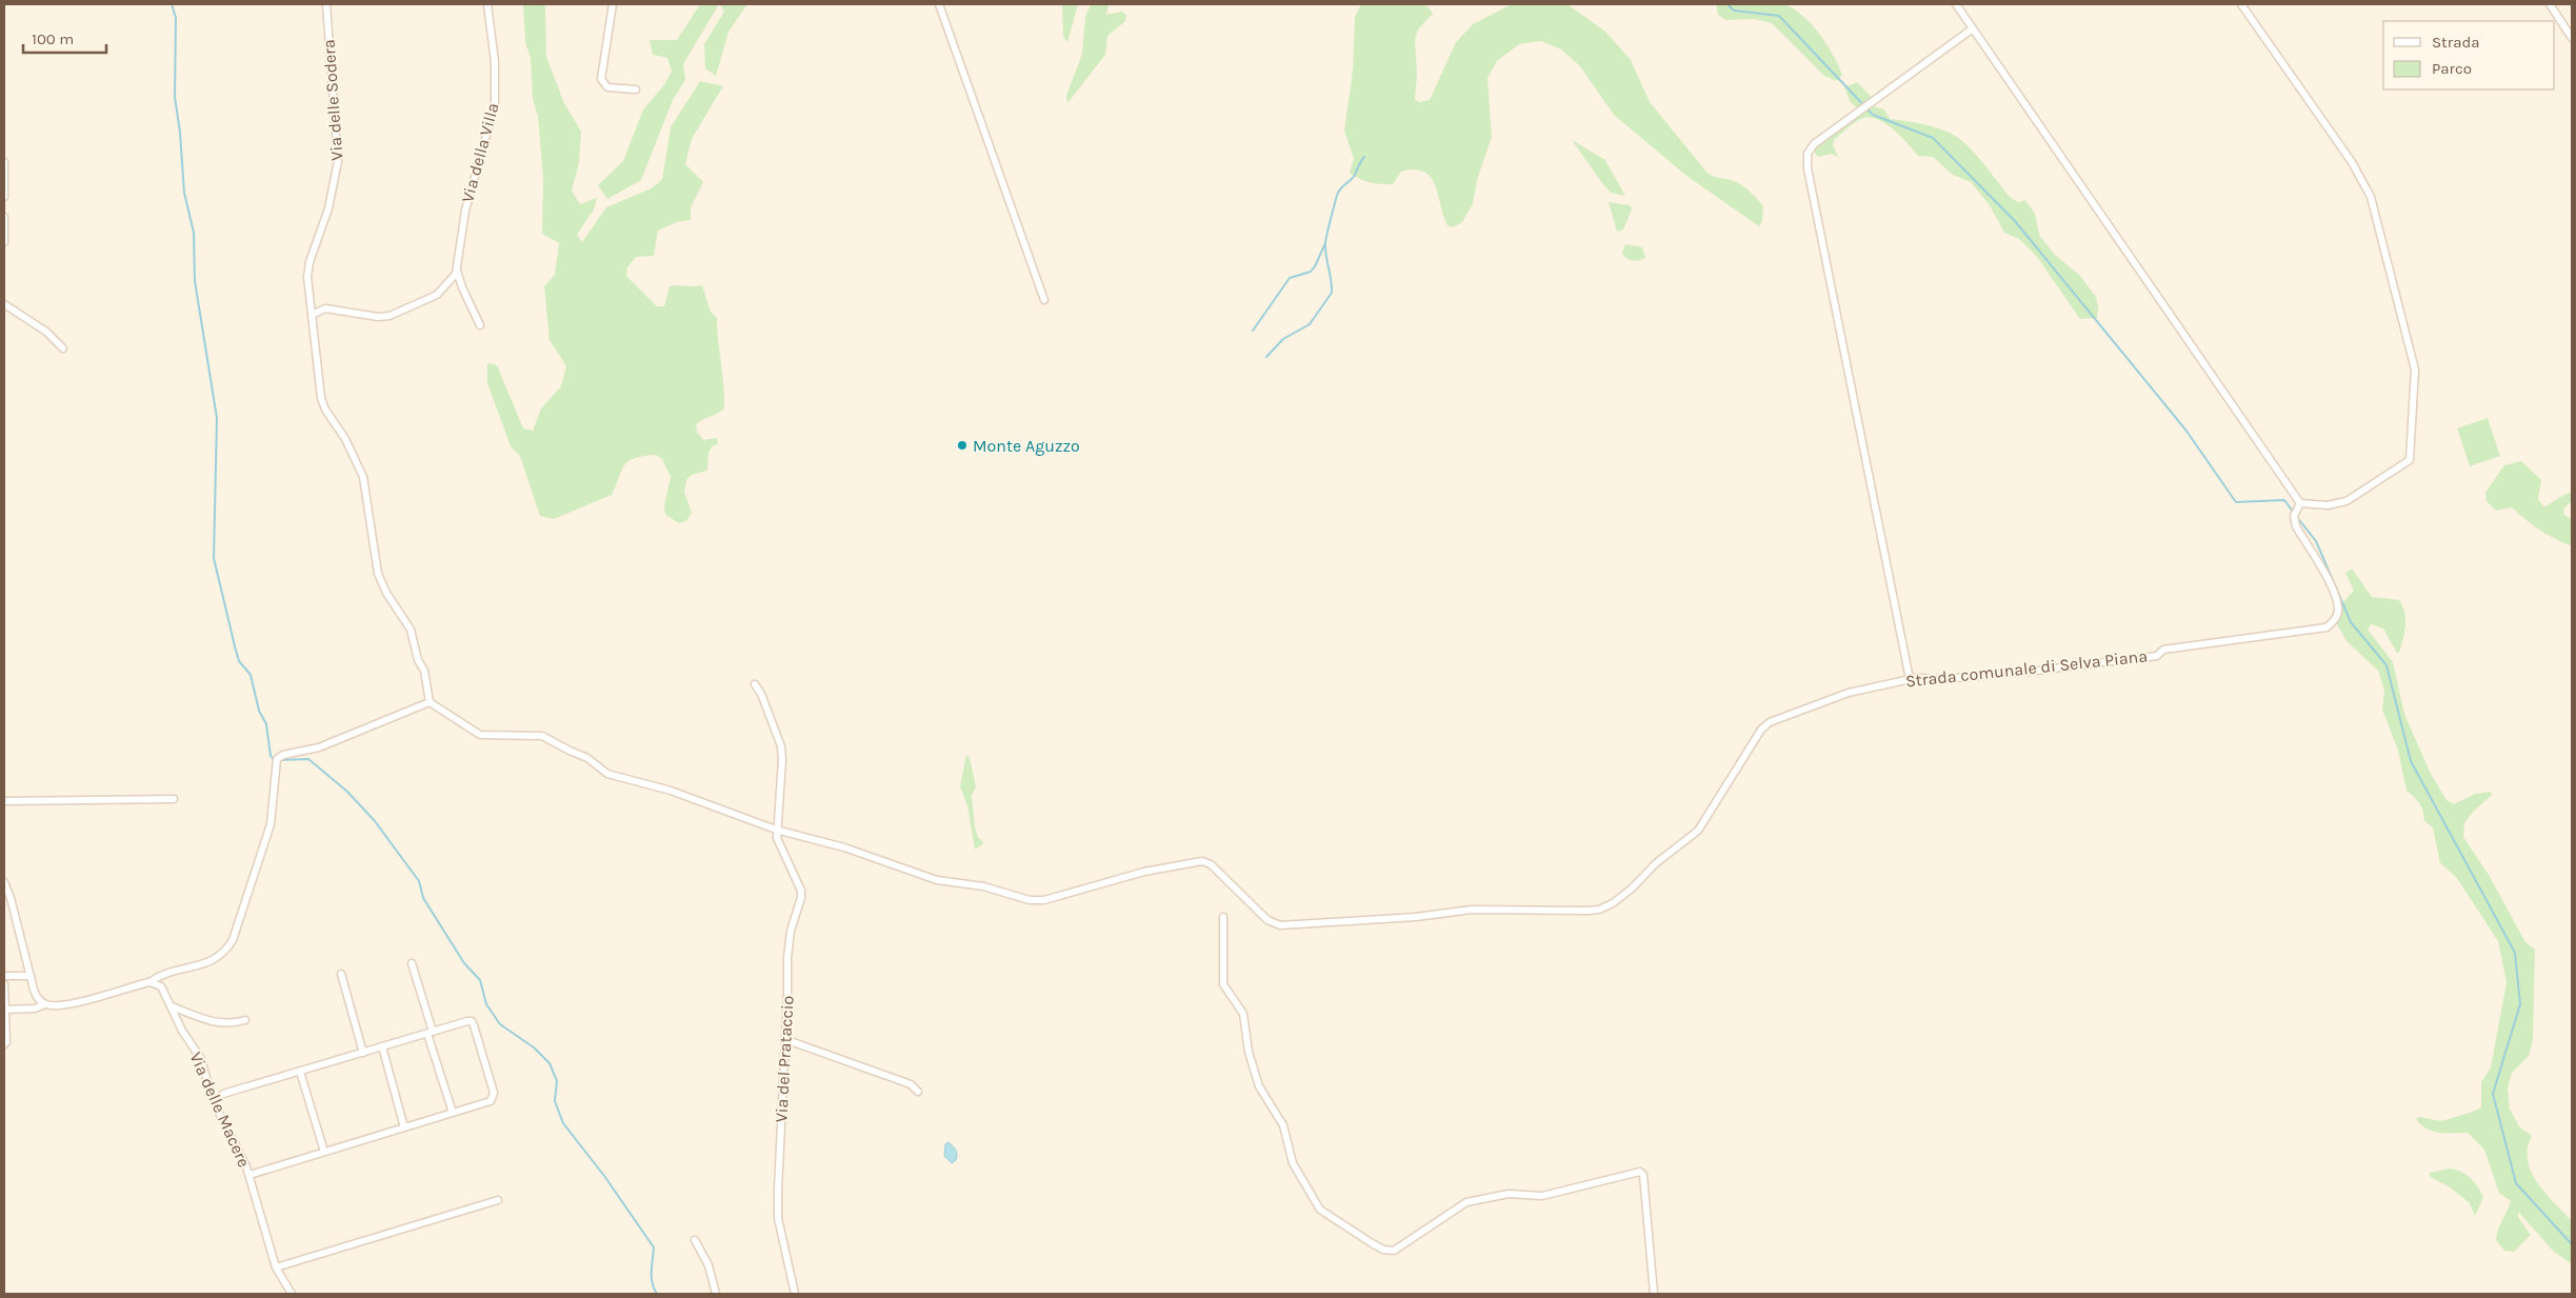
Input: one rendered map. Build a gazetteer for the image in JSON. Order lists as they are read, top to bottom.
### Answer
{
  "streets": {
    "street": [
      "Via delle Sodera",
      "Via della Villa",
      "Strada comunale di Selva Piana",
      "Via del Prataccio",
      "Via delle Macere"
    ]
  },
  "crossings": [
    ["Via delle Sodera", "Via della Villa"],
    ["Strada comunale di Selva Piana", "Via del Prataccio"]
  ],
  "places": ["Monte Aguzzo"],
  "legend": ["Strada", "Parco"],
  "scale_bar": "100 m"
}
